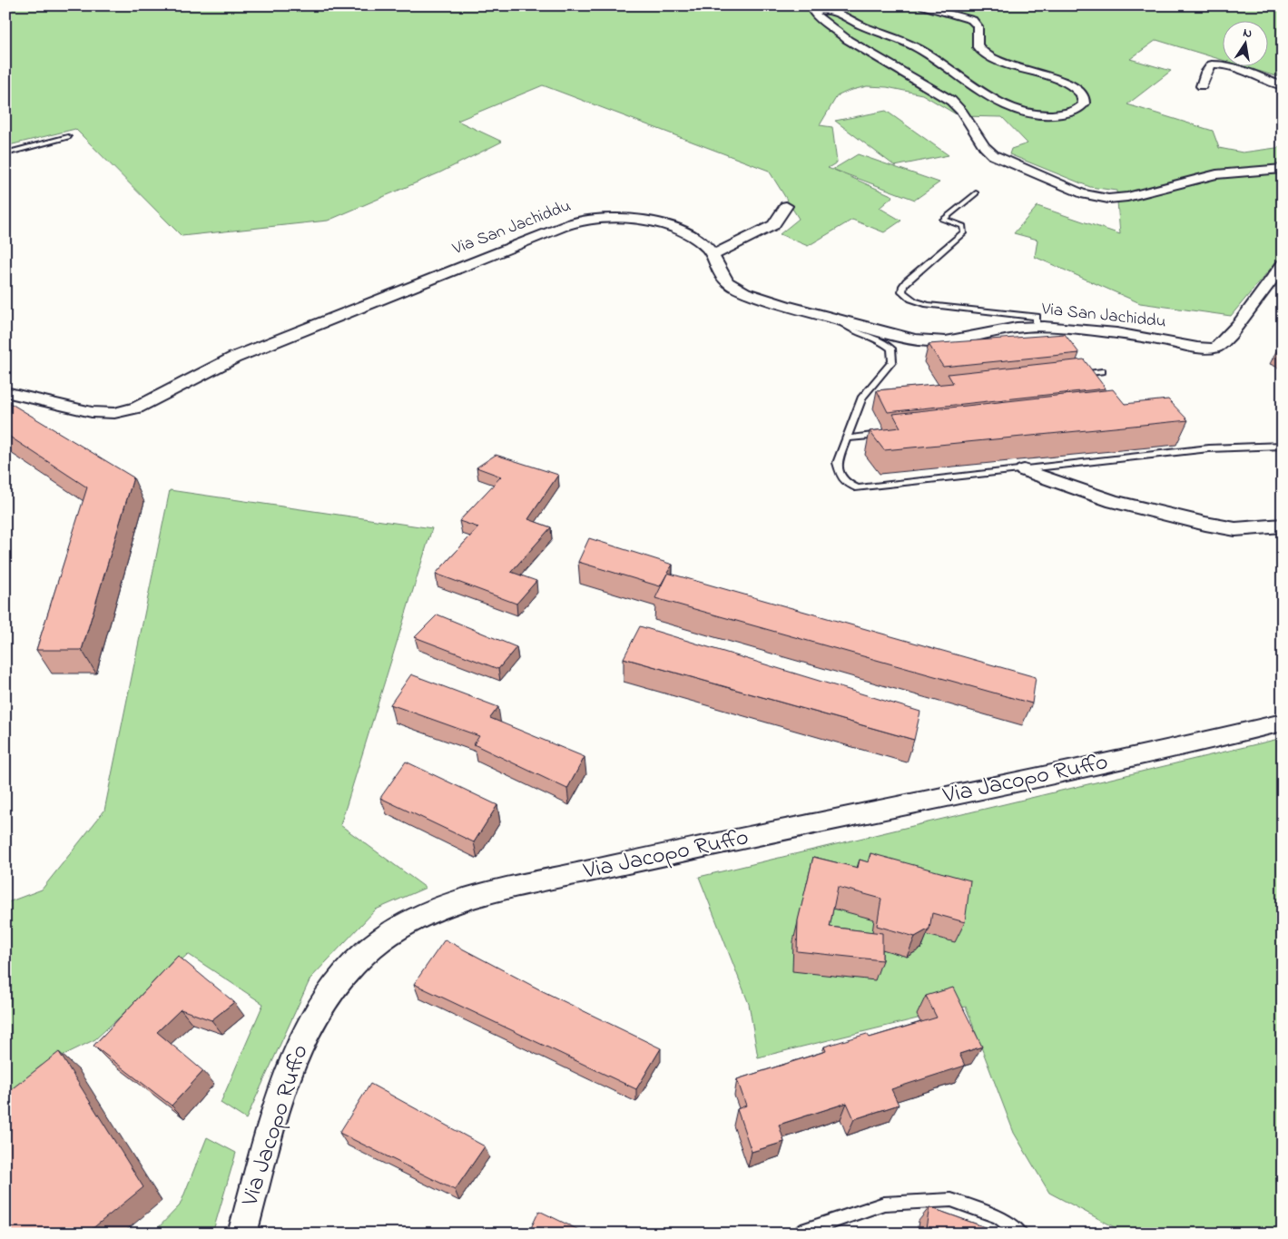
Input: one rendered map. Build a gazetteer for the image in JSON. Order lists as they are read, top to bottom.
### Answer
{
  "streets": {
    "street": ["Via San Jachiddu", "Via Jacopo Ruffo"]
  },
  "north": "top"
}
